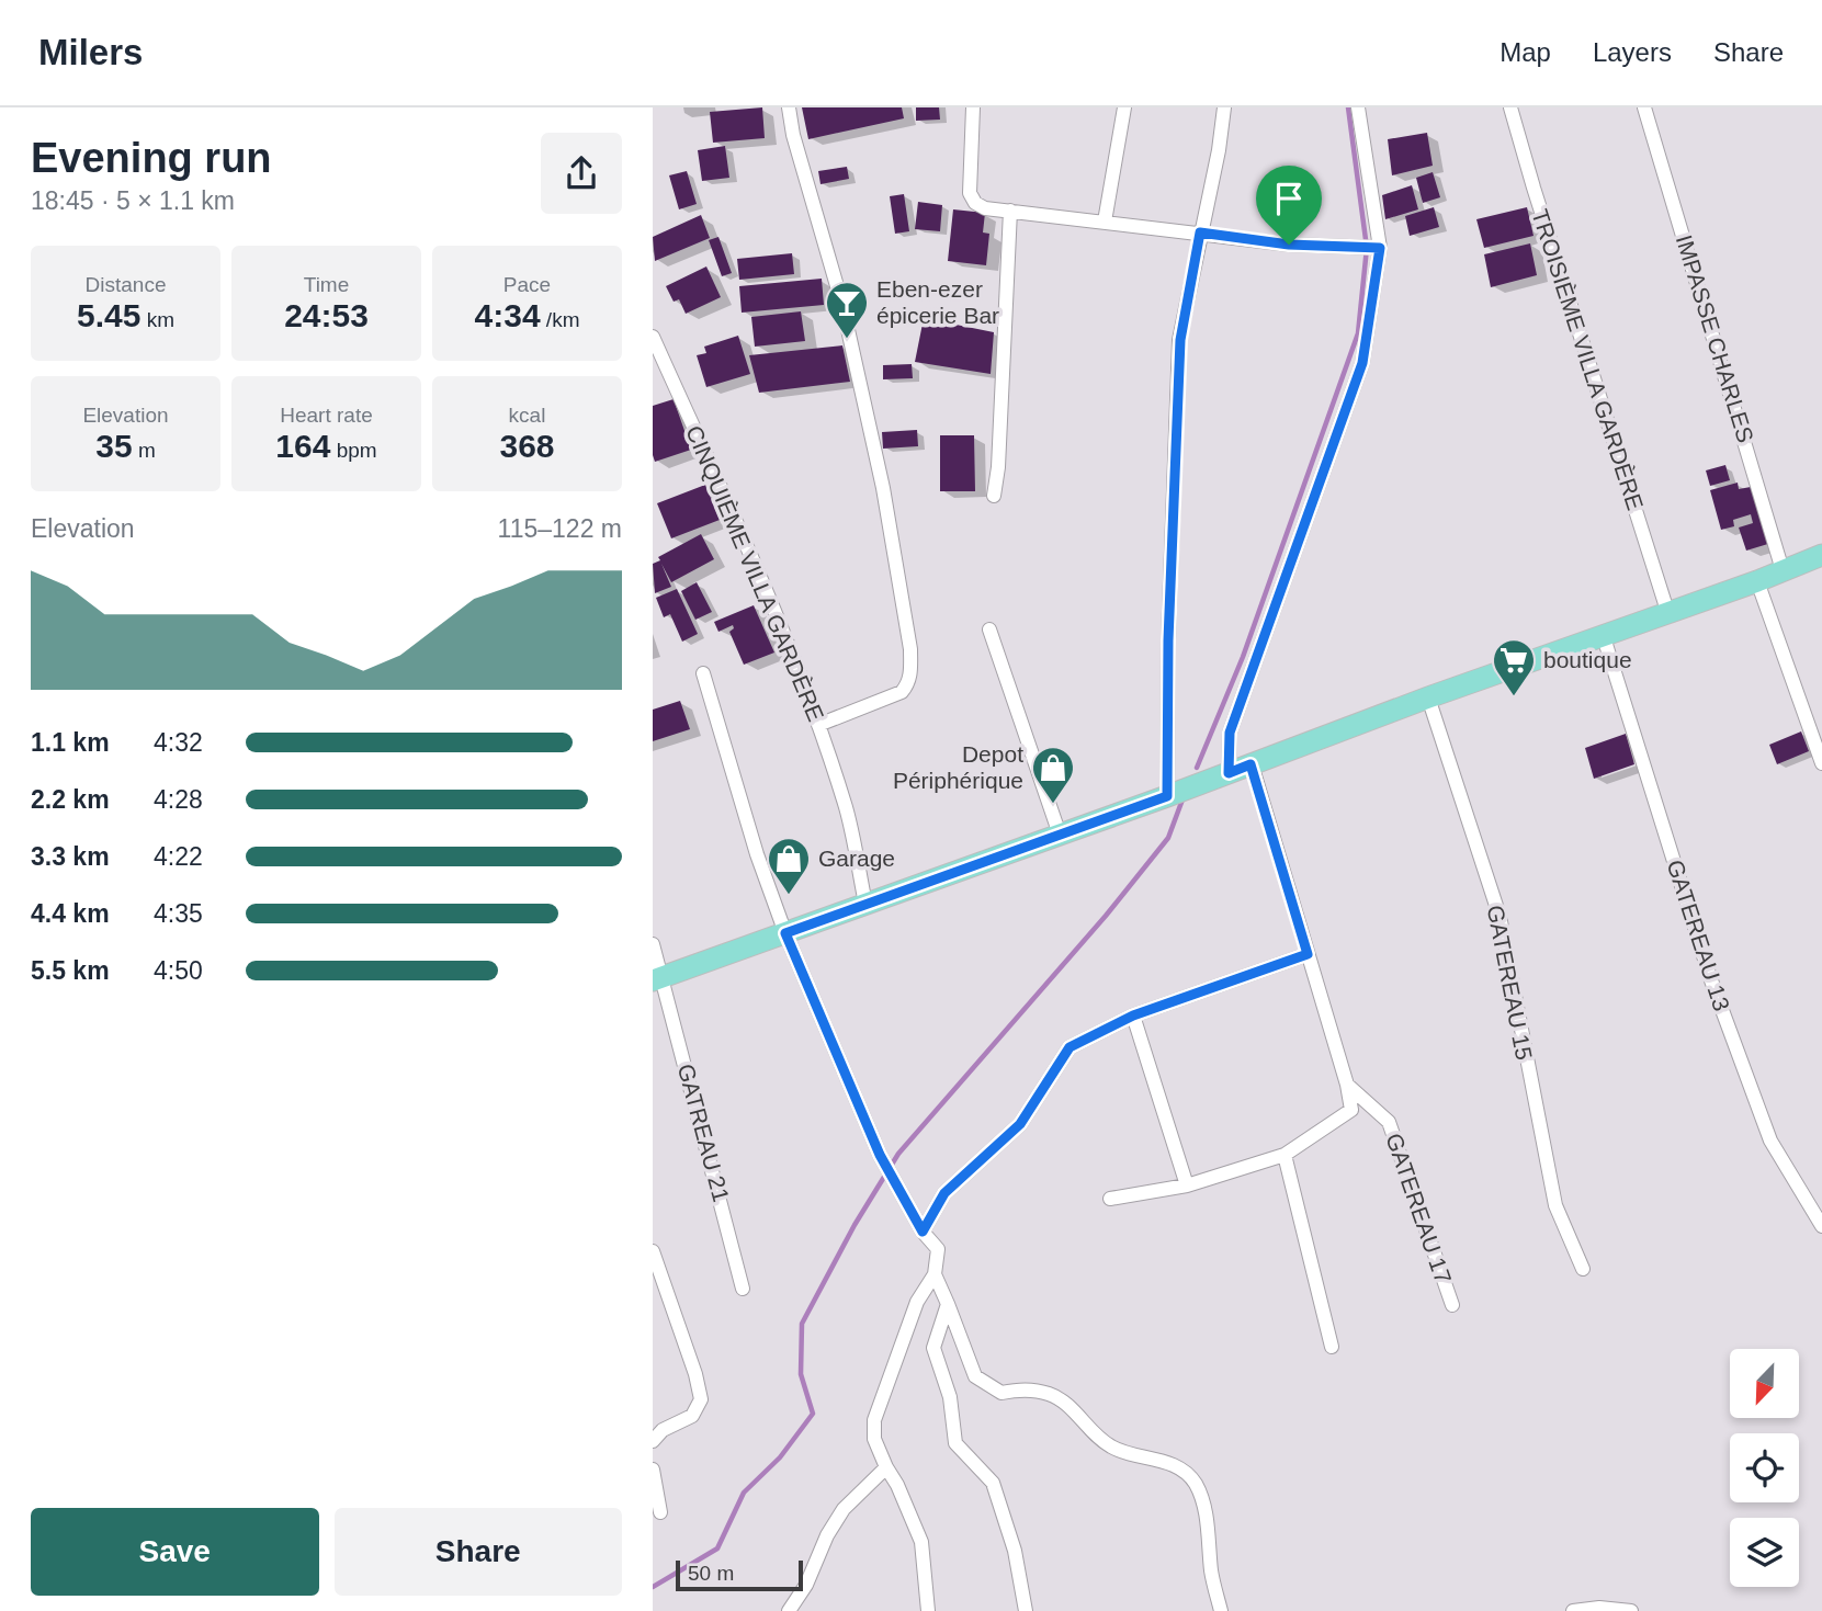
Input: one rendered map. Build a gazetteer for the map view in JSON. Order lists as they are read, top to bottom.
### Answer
{
  "streets": {
    "street": [
      "IMPASSE CHARLES",
      "TROISIÈME VILLA GARDÈRE",
      "CINQUIÈME VILLA GARDÈRE",
      "GATEREAU 13",
      "GATEREAU 15",
      "GATREAU 21",
      "GATEREAU 17"
    ]
  },
  "places": {
    "bar": ["Eben-ezer épicerie Bar"],
    "supermarket": ["boutique"],
    "shop": ["Depot Périphérique", "Garage"]
  },
  "scale_bar": "50 m",
  "north": "bottom left",
  "page": {
    "header": "Milers",
    "nav": ["Map", "Layers", "Share"],
    "heading": ["Evening run", "18:45 · 5 × 1.1 km"],
    "stats": [
      ["Distance", "5.45 km"],
      ["Time", "24:53"],
      ["Pace", "4:34 /km"],
      ["Elevation", "35 m"],
      ["Heart rate", "164 bpm"],
      ["kcal", "368"]
    ],
    "chart": ["Elevation", "115–122 m"],
    "list": [
      {
        "name": "1.1 km",
        "note": "4:32"
      },
      {
        "name": "2.2 km",
        "note": "4:28"
      },
      {
        "name": "3.3 km",
        "note": "4:22"
      },
      {
        "name": "4.4 km",
        "note": "4:35"
      },
      {
        "name": "5.5 km",
        "note": "4:50"
      }
    ],
    "buttons": ["Save", "Share"],
    "scale": "50 m"
  }
}
